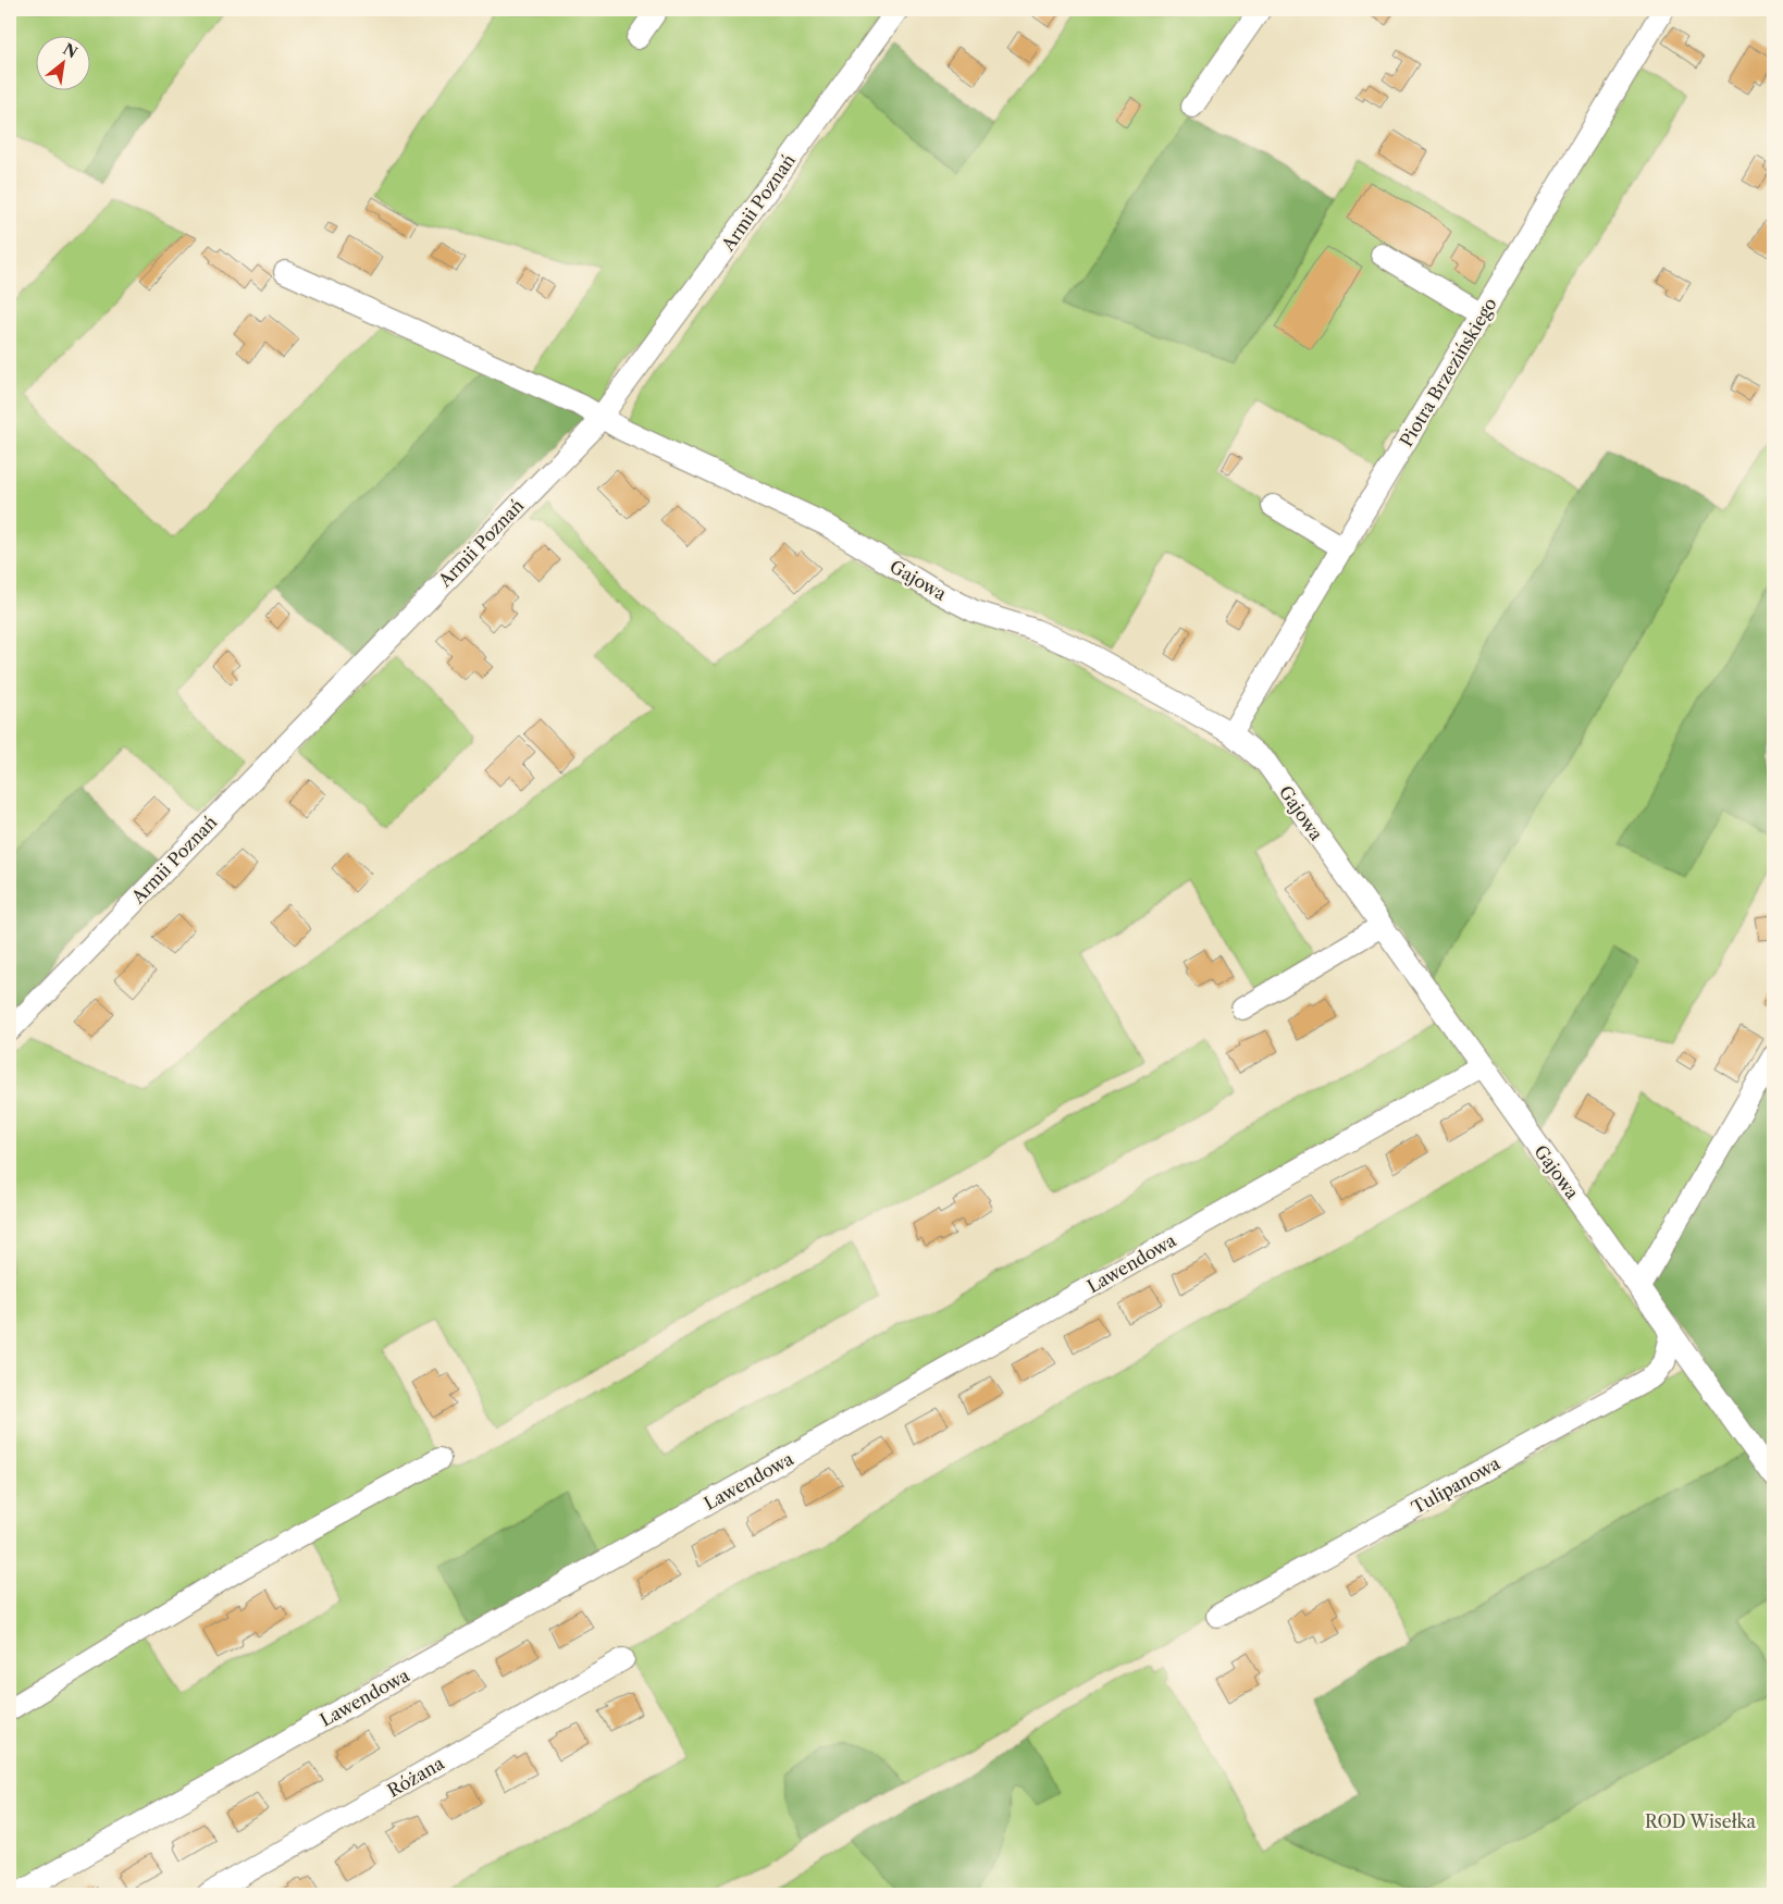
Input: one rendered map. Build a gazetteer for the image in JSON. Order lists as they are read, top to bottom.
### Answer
{
  "streets": {
    "street": [
      "Armii Poznań",
      "Piotra Brzezińskiego",
      "Gajowa",
      "Lawendowa",
      "Tulipanowa",
      "Różana"
    ]
  },
  "crossings": [
    ["Armii Poznań", "Gajowa"],
    ["Piotra Brzezińskiego", "Gajowa"],
    ["Gajowa", "Lawendowa"],
    ["Gajowa", "Tulipanowa"]
  ],
  "parks": ["ROD Wisełka"],
  "north": "top right"
}
